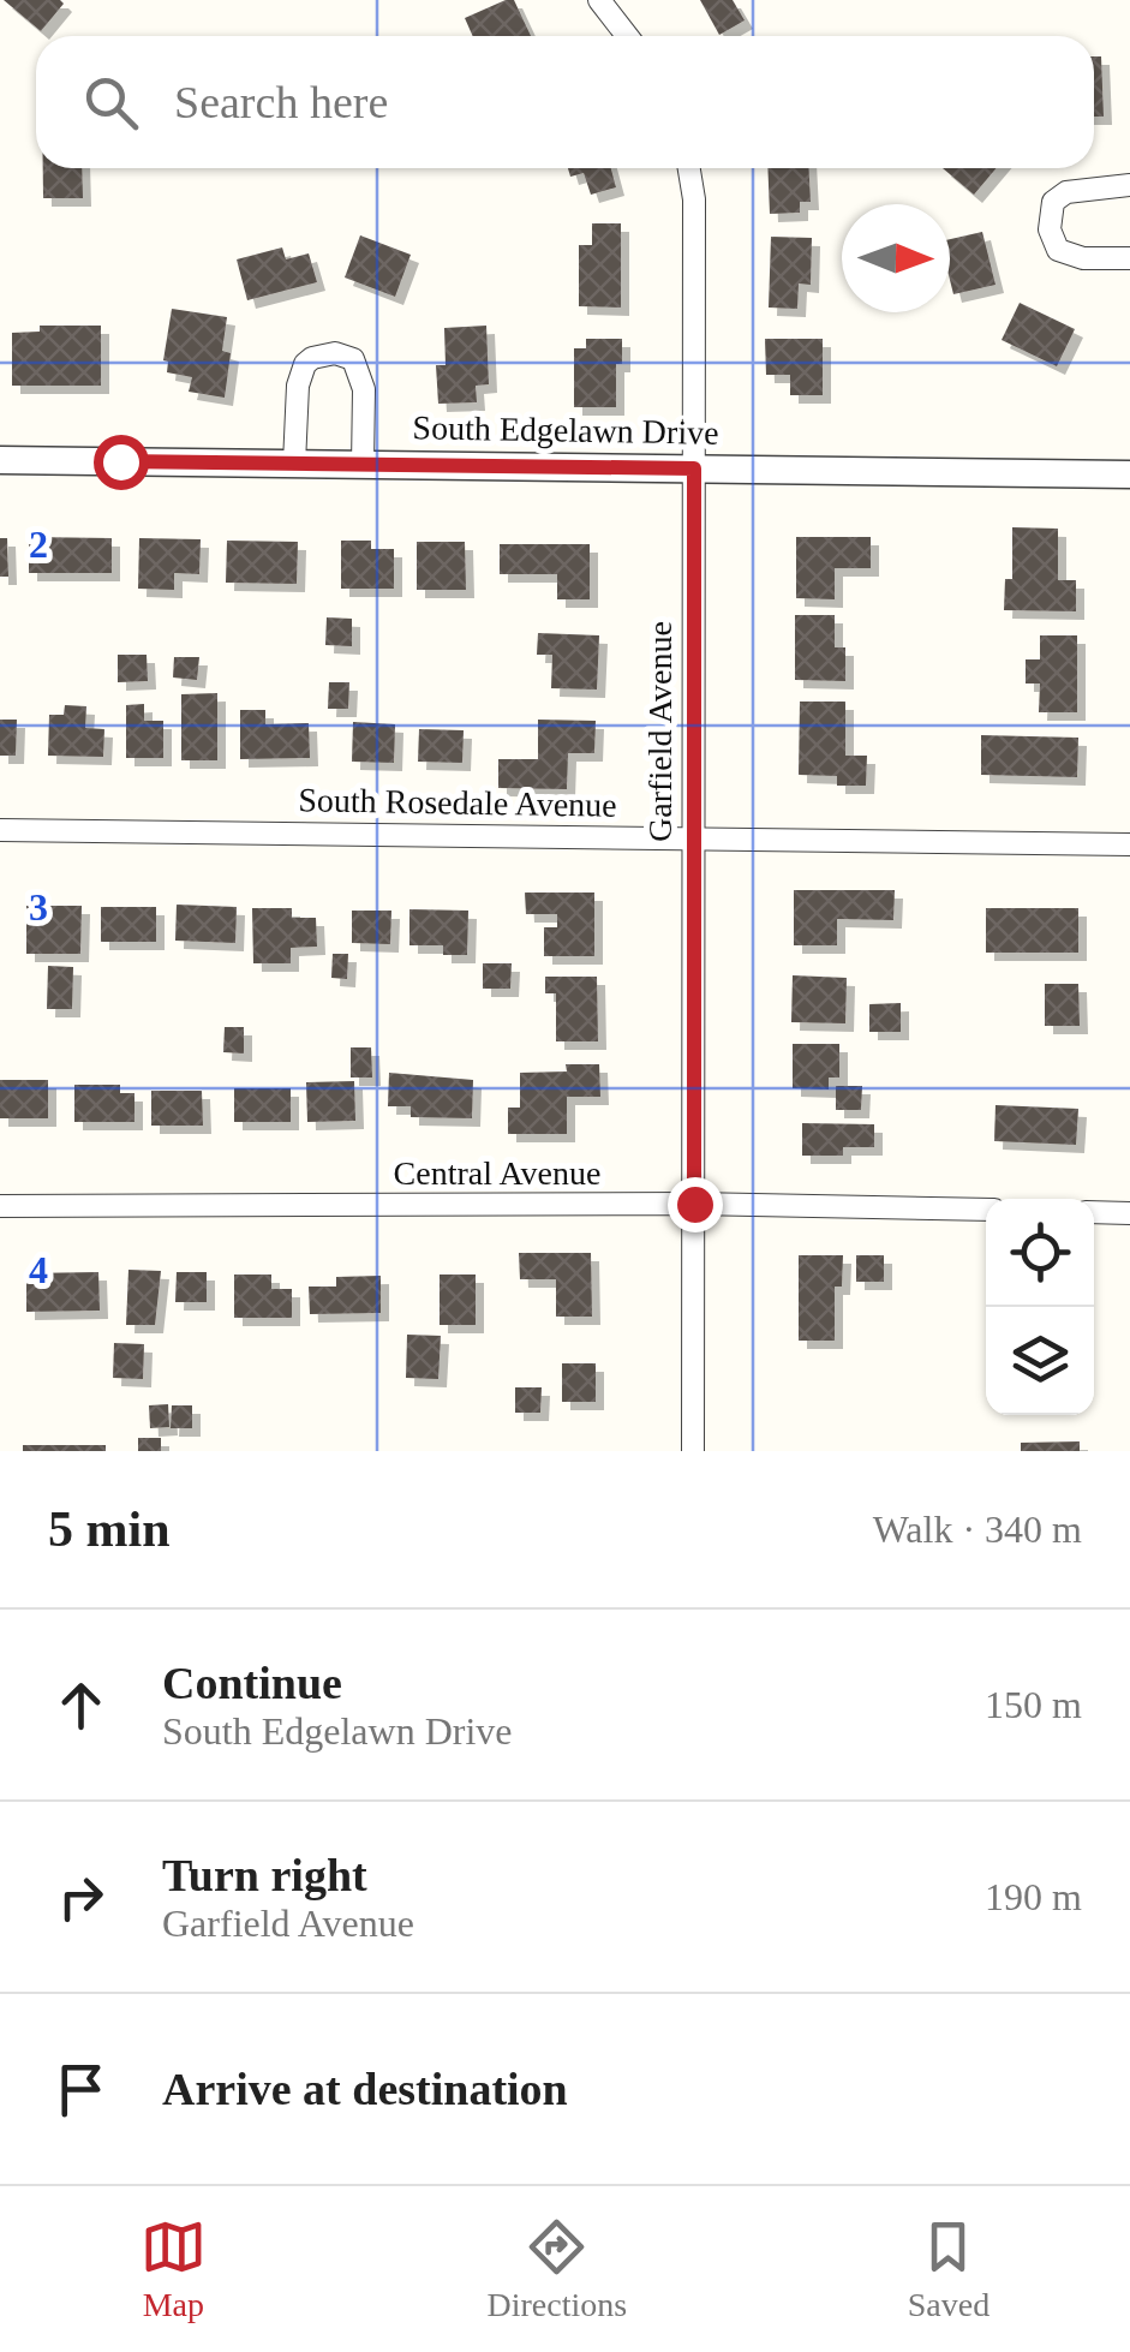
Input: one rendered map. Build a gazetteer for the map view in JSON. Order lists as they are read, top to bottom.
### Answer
{
  "streets": {
    "street": [
      "South Edgelawn Drive",
      "Garfield Avenue",
      "South Rosedale Avenue",
      "Central Avenue"
    ]
  },
  "crossings": [
    ["South Edgelawn Drive", "Garfield Avenue"],
    ["Garfield Avenue", "South Rosedale Avenue"],
    ["Garfield Avenue", "Central Avenue"]
  ],
  "north": "right",
  "page": {
    "search": "Search here",
    "heading": ["5 min", "Walk · 340 m"],
    "list": [
      ["Continue", "South Edgelawn Drive", "150 m"],
      ["Turn right", "Garfield Avenue", "190 m"],
      "Arrive at destination"
    ],
    "nav": ["Map", "Directions", "Saved"]
  },
  "grid": {
    "rows": ["2", "3", "4"]
  }
}
